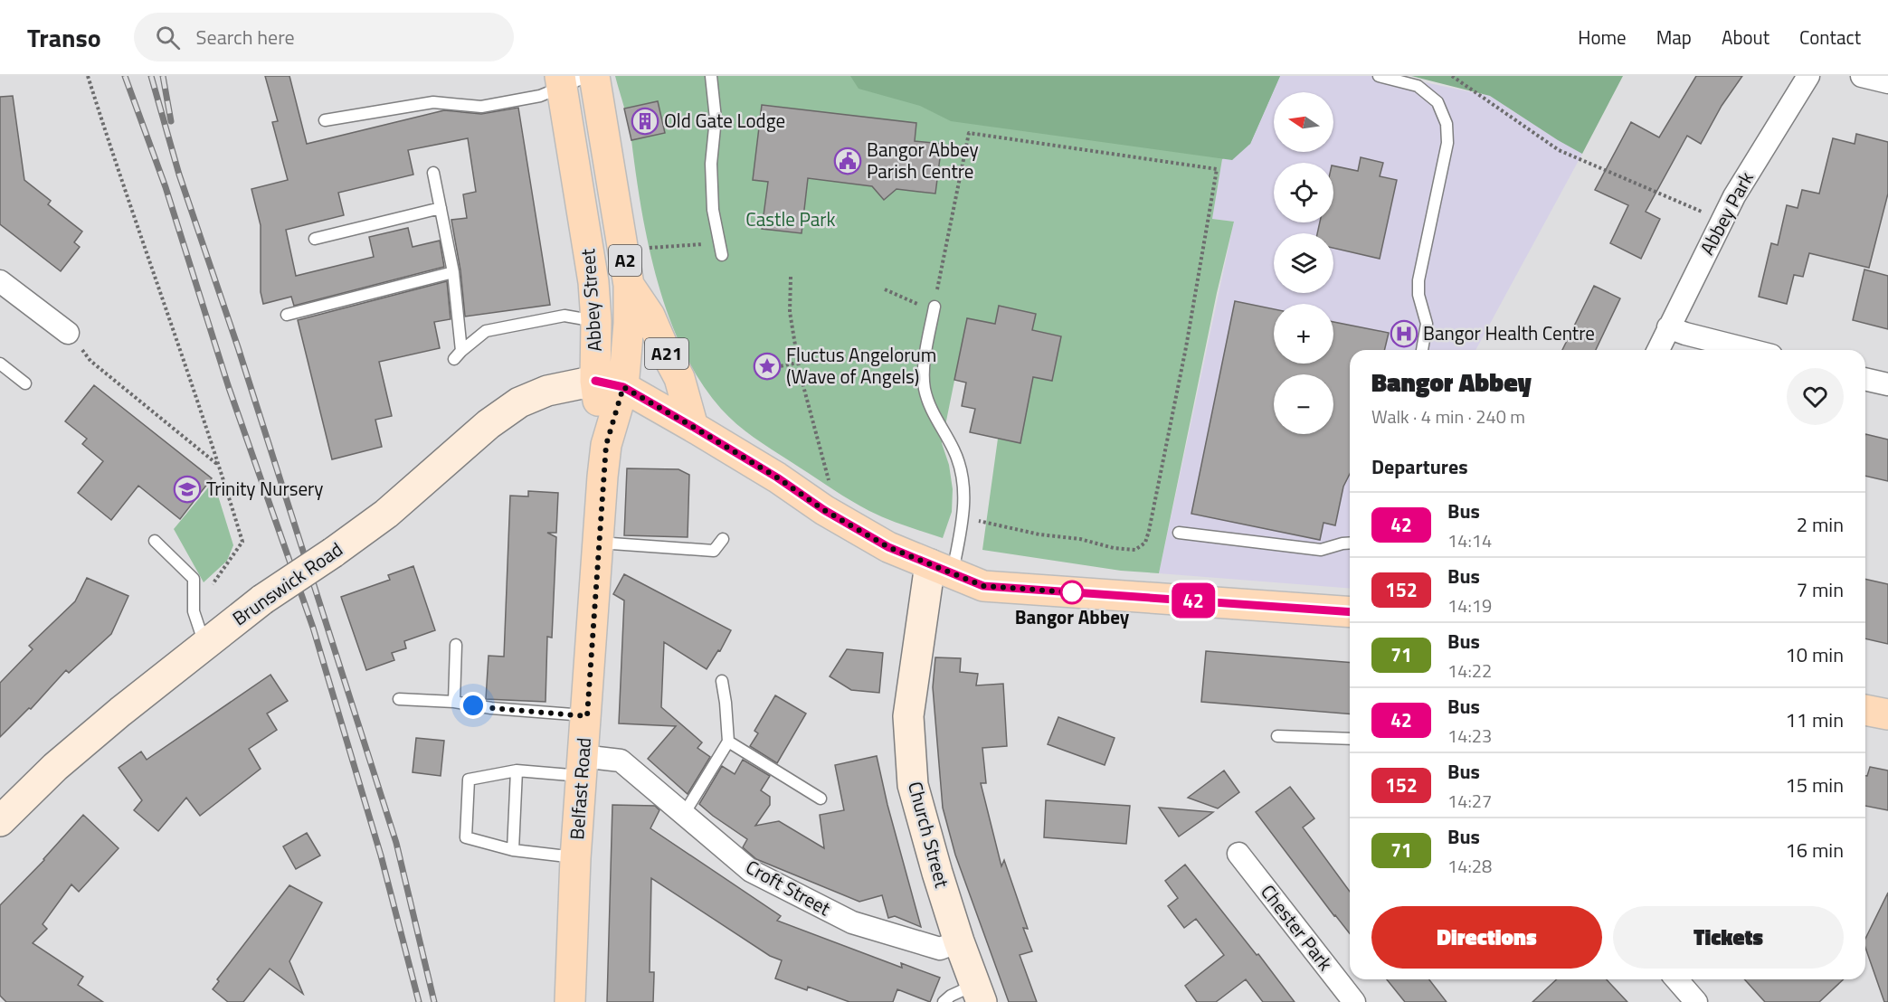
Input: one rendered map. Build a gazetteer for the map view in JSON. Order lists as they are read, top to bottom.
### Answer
{
  "streets": {
    "main road": [
      "A2",
      "Abbey Street",
      "A21",
      "Brunswick Road",
      "Belfast Road",
      "Church Street"
    ],
    "street": ["Abbey Park", "Croft Street", "Chester Park"]
  },
  "crossings": [
    ["Abbey Street", "A21"],
    ["Abbey Street", "Brunswick Road"],
    ["Abbey Street", "Belfast Road"],
    ["A21", "Brunswick Road"],
    ["A21", "Church Street"],
    ["Belfast Road", "Croft Street"],
    ["Church Street", "Croft Street"]
  ],
  "parks": ["Castle Park"],
  "places": {
    "building": ["Old Gate Lodge"],
    "public building": ["Bangor Abbey Parish Centre"],
    "hospital": ["Bangor Health Centre"],
    "place": ["Fluctus Angelorum (Wave of Angels)"],
    "school or university": ["Trinity Nursery"],
    "other": ["Bangor Abbey"]
  },
  "lines": ["bus line 42"],
  "north": "left",
  "page": {
    "header": "Transo",
    "search": "Search here",
    "nav": [
      "Home",
      "Map",
      "About",
      "Contact"
    ],
    "on_map": "42",
    "map_buttons": ["+", "−"],
    "heading": [
      ["Bangor Abbey", "Walk · 4 min · 240 m"],
      "Departures"
    ],
    "list": [
      {
        "mark": "42",
        "name": "Bus",
        "note": "14:14",
        "value": "2 min"
      },
      {
        "mark": "152",
        "name": "Bus",
        "note": "14:19",
        "value": "7 min"
      },
      {
        "mark": "71",
        "name": "Bus",
        "note": "14:22",
        "value": "10 min"
      },
      {
        "mark": "42",
        "name": "Bus",
        "note": "14:23",
        "value": "11 min"
      },
      {
        "mark": "152",
        "name": "Bus",
        "note": "14:27",
        "value": "15 min"
      },
      {
        "mark": "71",
        "name": "Bus",
        "note": "14:28",
        "value": "16 min"
      }
    ],
    "buttons": ["Directions", "Tickets"]
  }
}
